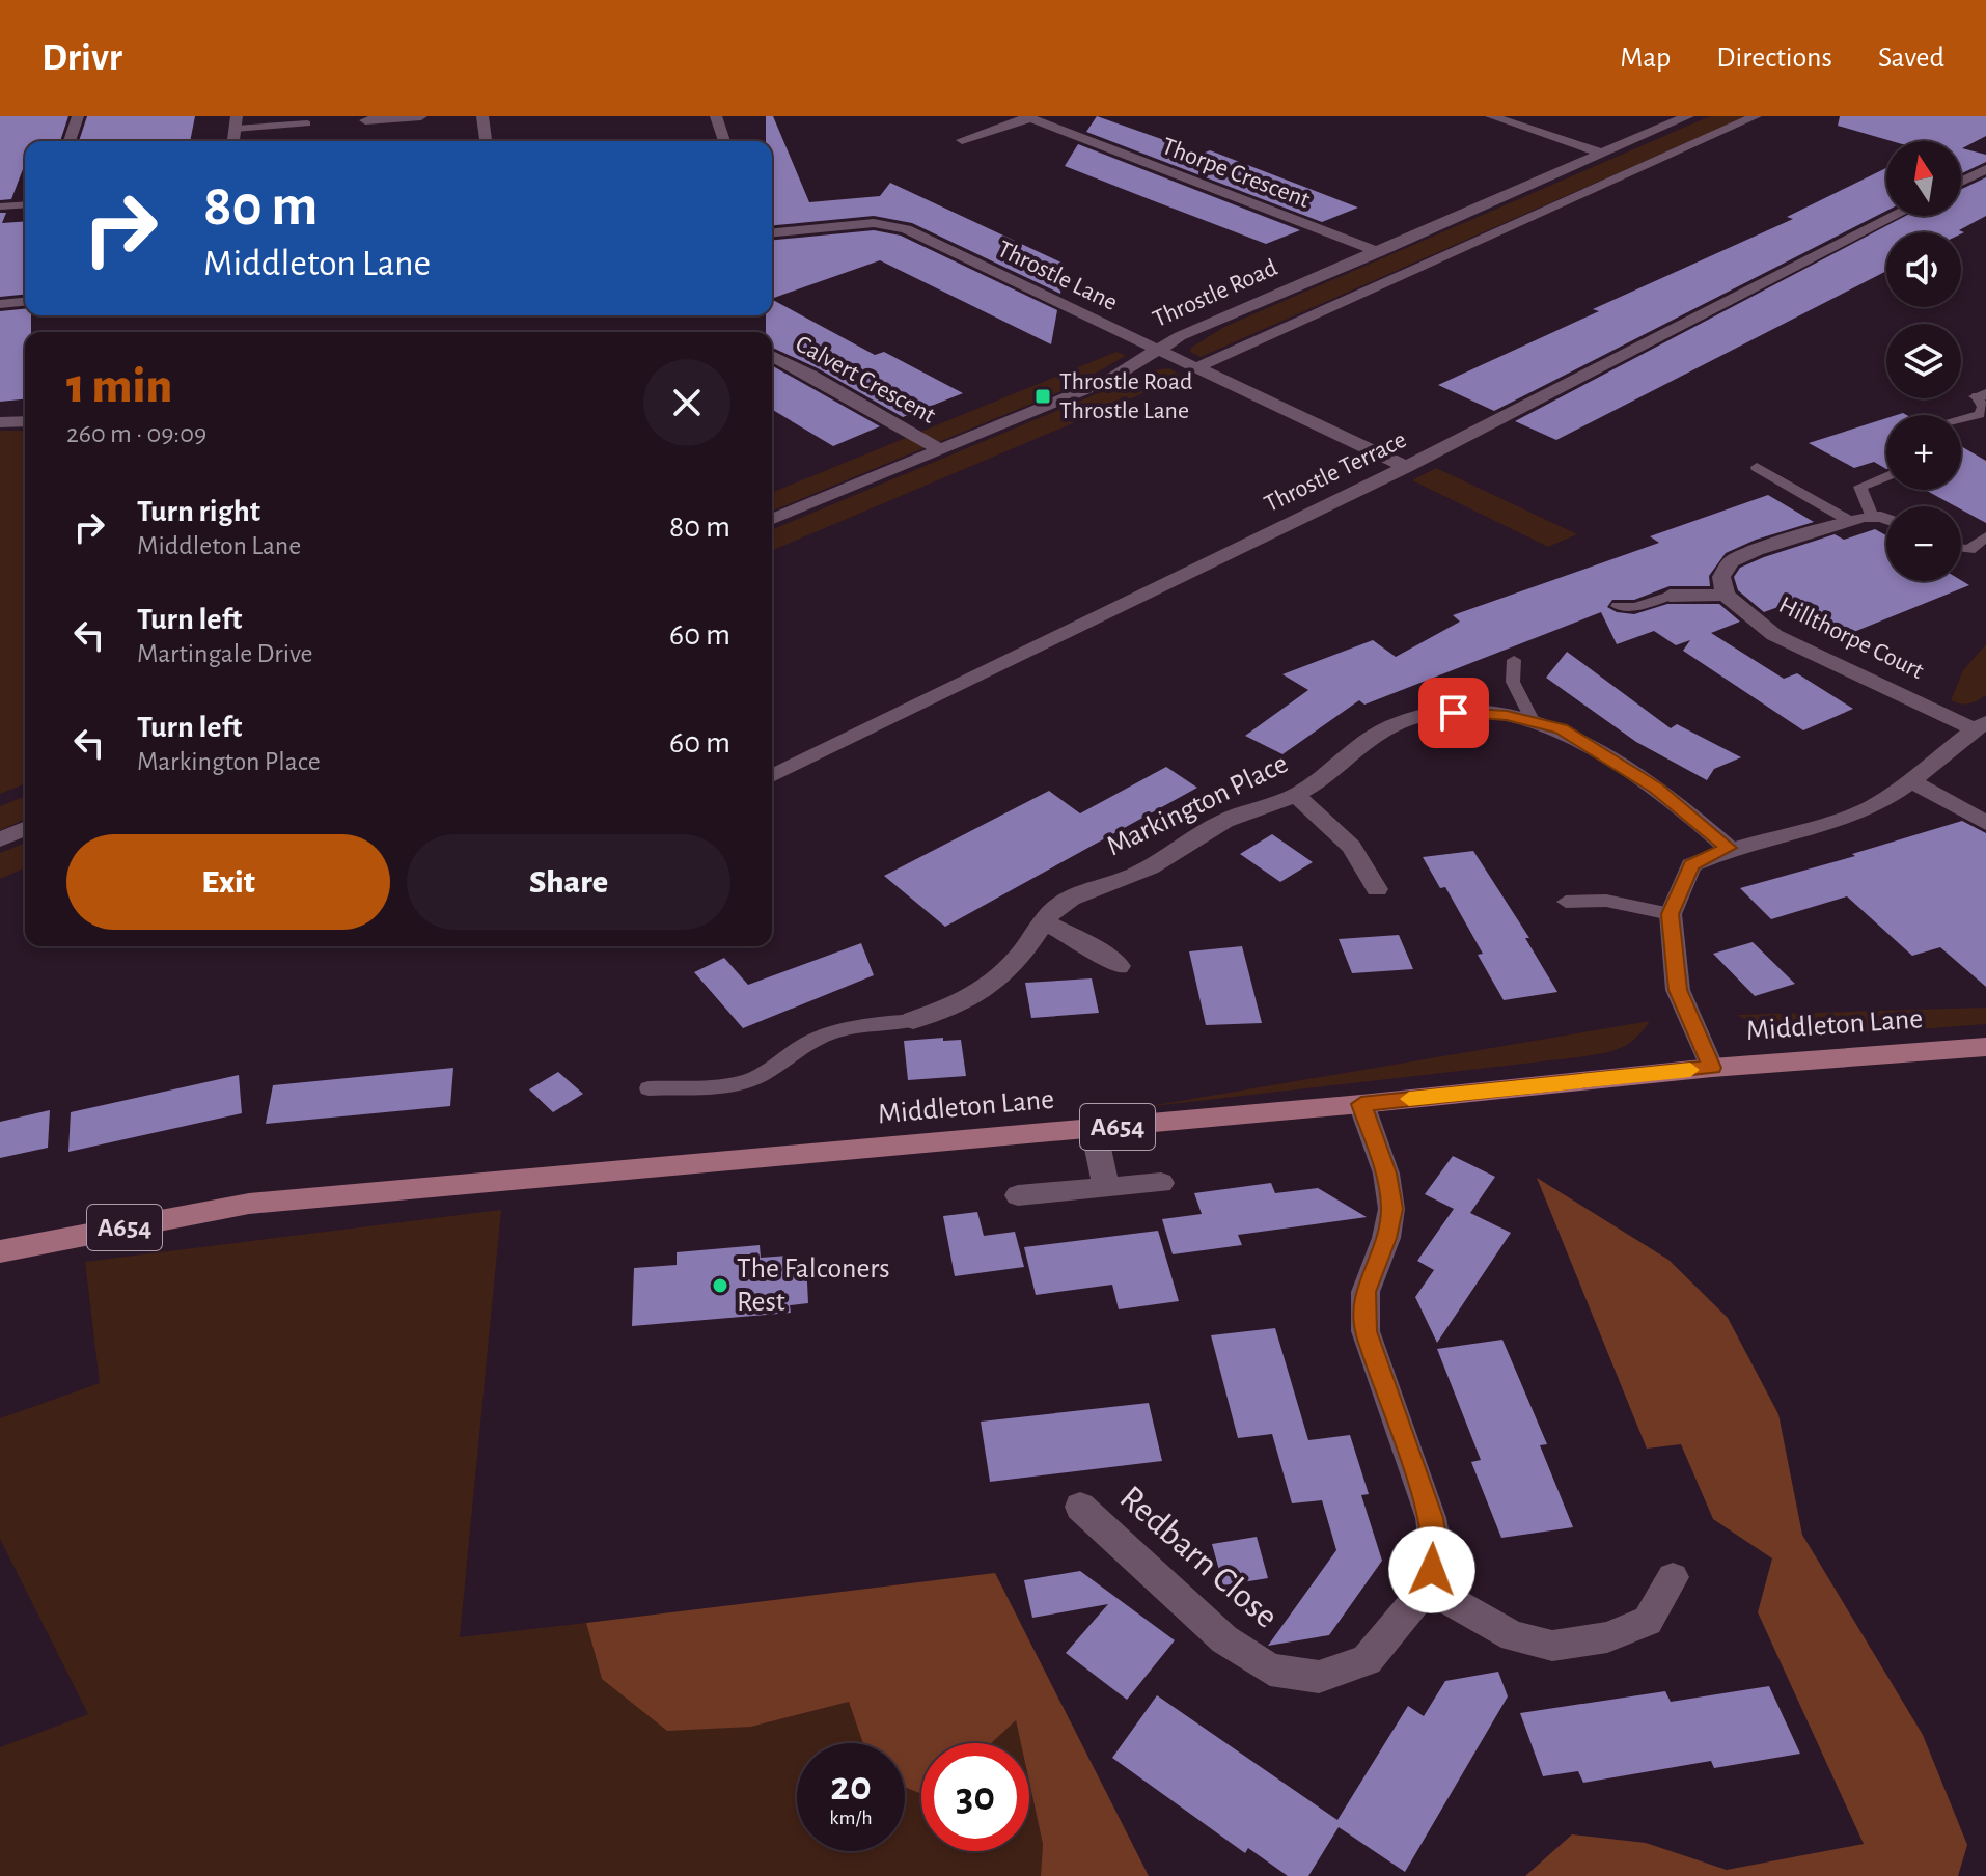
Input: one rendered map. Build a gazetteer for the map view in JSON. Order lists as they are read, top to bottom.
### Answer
{
  "streets": {
    "main road": ["Middleton Lane", "A654"],
    "street": [
      "Thorpe Crescent",
      "Throstle Lane",
      "Throstle Road",
      "Calvert Crescent",
      "Throstle Terrace",
      "Hillthorpe Court",
      "Markington Place",
      "Redbarn Close"
    ]
  },
  "crossings": [
    ["Thorpe Crescent", "Throstle Road"],
    ["Throstle Lane", "Throstle Road"],
    ["Throstle Lane", "Throstle Terrace"],
    ["Throstle Road", "Calvert Crescent"],
    ["Middleton Lane", "Redbarn Close"]
  ],
  "places": {
    "transit": ["Throstle Road Throstle Lane"],
    "other": ["The Falconers Rest"]
  },
  "north": "top",
  "page": {
    "header": "Drivr",
    "nav": ["Map", "Directions", "Saved"],
    "map_buttons": ["+", "−"],
    "turn": ["80 m", "Middleton Lane"],
    "heading": ["1 min", "260 m · 09:09"],
    "list": [
      {
        "name": "Turn right",
        "note": "Middleton Lane",
        "value": "80 m"
      },
      {
        "name": "Turn left",
        "note": "Martingale Drive",
        "value": "60 m"
      },
      {
        "name": "Turn left",
        "note": "Markington Place",
        "value": "60 m"
      }
    ],
    "buttons": ["Exit", "Share"],
    "speed": "20 km/h",
    "limit": "30"
  }
}
